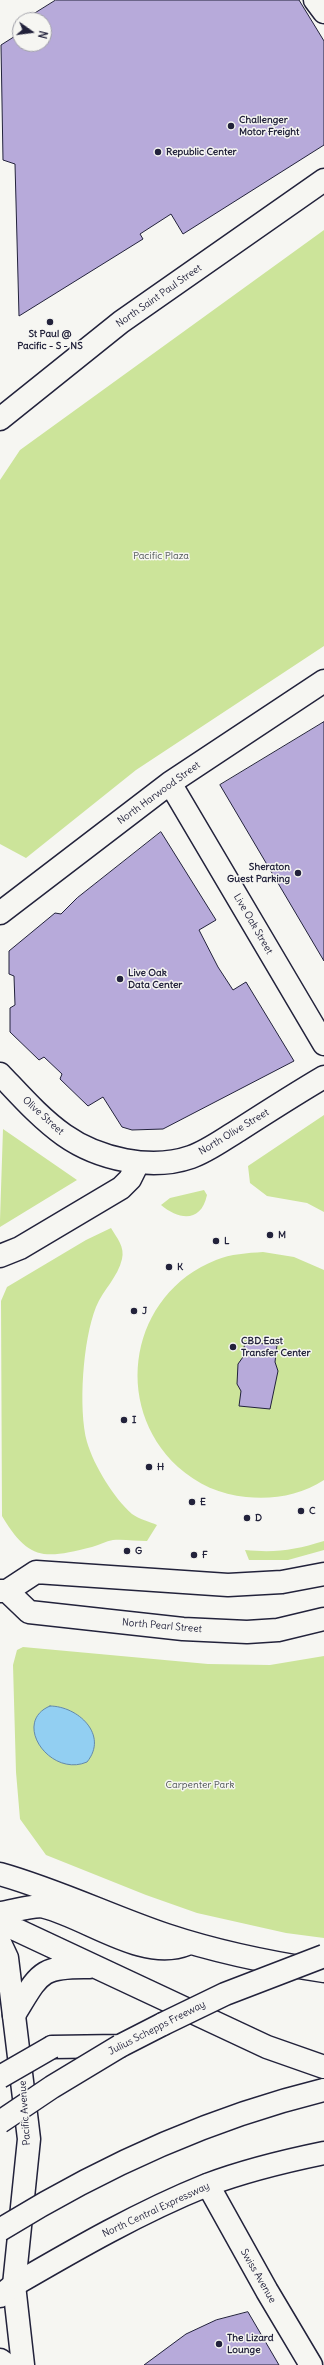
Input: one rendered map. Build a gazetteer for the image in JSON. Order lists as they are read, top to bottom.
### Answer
{
  "streets": {
    "main road": [
      "North Saint Paul Street",
      "North Harwood Street",
      "Live Oak Street",
      "Olive Street",
      "North Olive Street",
      "North Pearl Street",
      "Julius Schepps Freeway",
      "Pacific Avenue",
      "North Central Expressway",
      "Swiss Avenue"
    ]
  },
  "crossings": [
    ["North Harwood Street", "Live Oak Street"],
    ["Olive Street", "North Olive Street"],
    ["Pacific Avenue", "North Central Expressway"],
    ["North Central Expressway", "Swiss Avenue"]
  ],
  "parks": ["Pacific Plaza", "Carpenter Park"],
  "places": [
    "Challenger Motor Freight",
    "Republic Center",
    "St Paul @ Pacific - S - NS",
    "Sheraton Guest Parking",
    "Live Oak Data Center",
    "M",
    "L",
    "K",
    "J",
    "CBD East Transfer Center",
    "I",
    "H",
    "E",
    "C",
    "D",
    "G",
    "F",
    "The Lizard Lounge"
  ],
  "north": "right"
}
